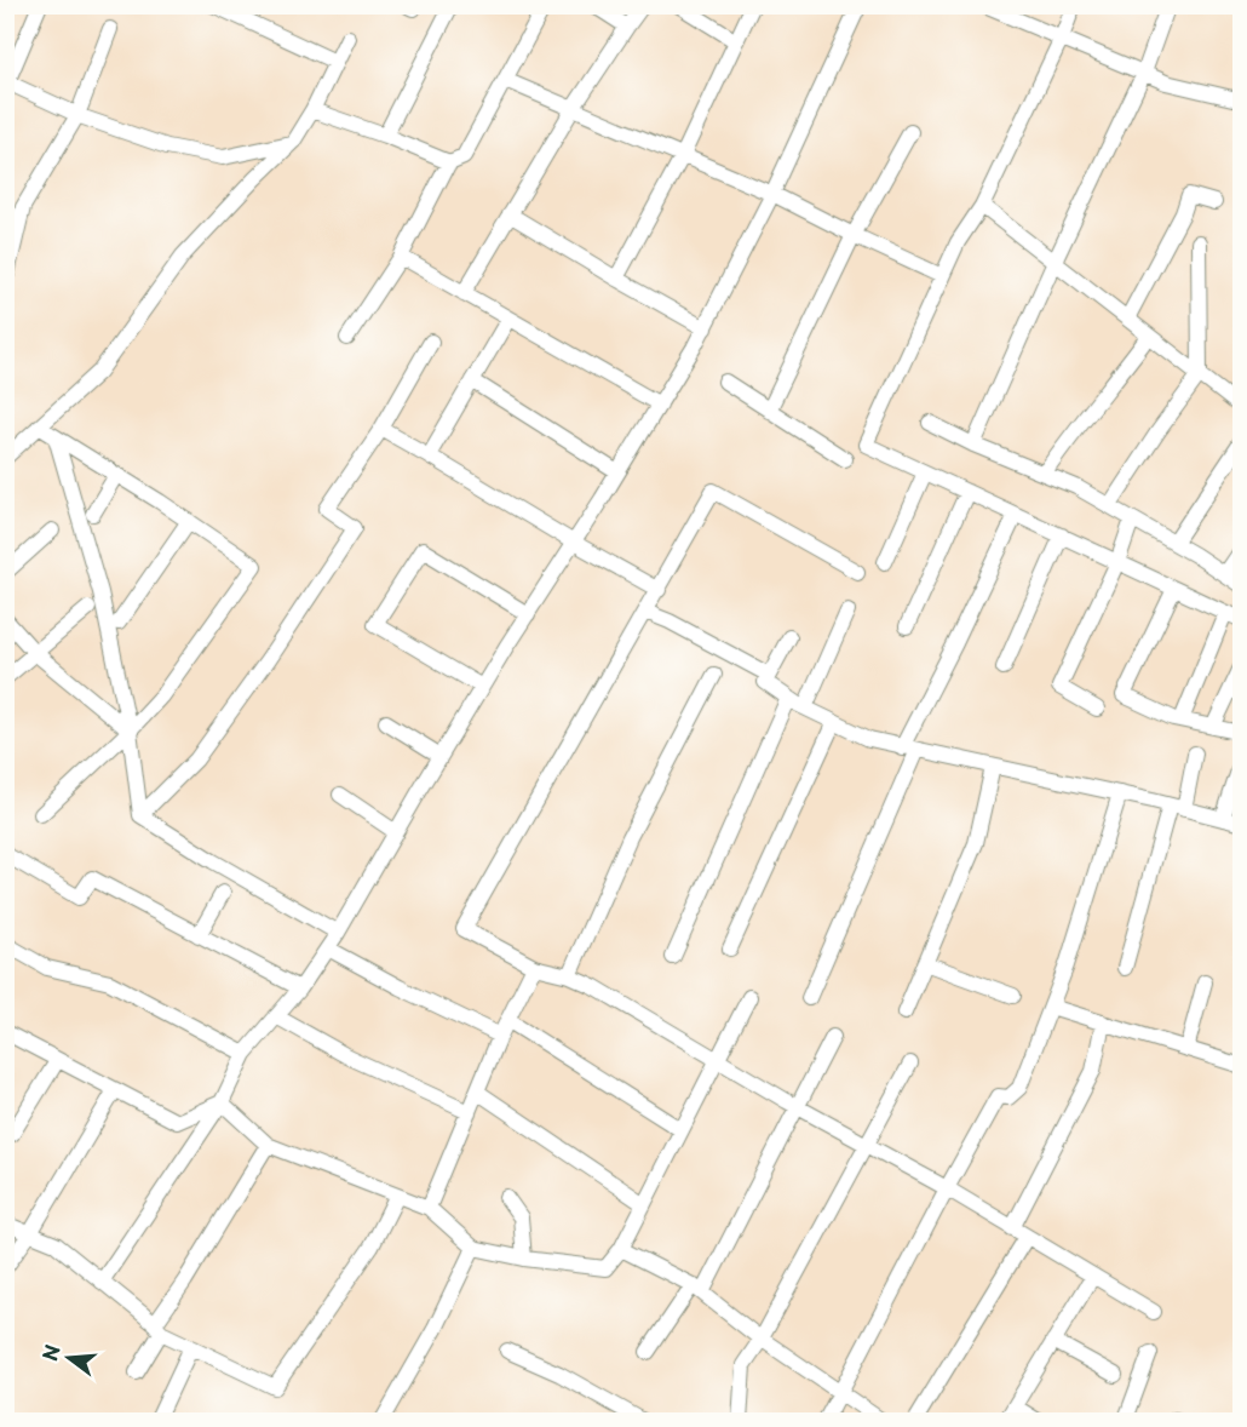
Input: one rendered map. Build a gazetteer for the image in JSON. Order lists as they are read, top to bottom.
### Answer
{
  "north": "left"
}
